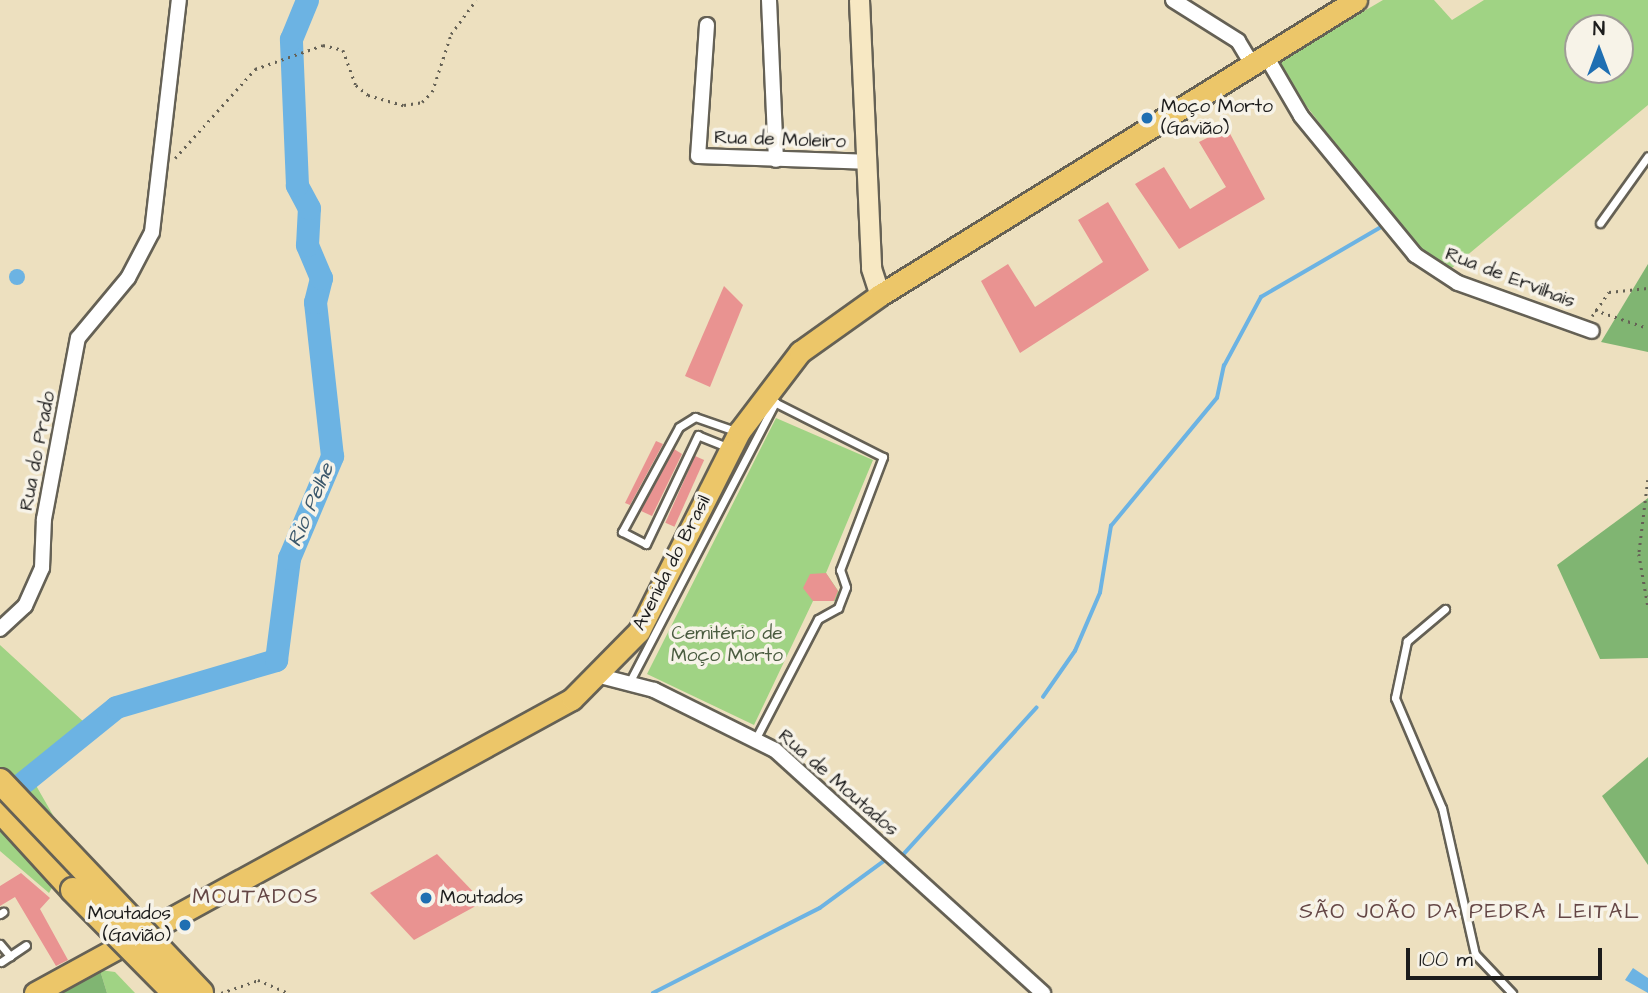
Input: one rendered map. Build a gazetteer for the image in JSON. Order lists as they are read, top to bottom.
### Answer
{
  "streets": {
    "main road": ["Avenida do Brasil"],
    "street": [
      "Rua de Moleiro",
      "Rua de Ervilhais",
      "Rua do Prado",
      "Rua de Moutados"
    ]
  },
  "crossings": [
    ["Rua de Ervilhais", "Avenida do Brasil"],
    ["Avenida do Brasil", "Rua de Moutados"]
  ],
  "districts": ["MOUTADOS", "SÃO JOÃO DA PEDRA LEITAL"],
  "water": ["Rio Pelhe"],
  "parks": ["Cemitério de Moço Morto"],
  "places": ["Moço Morto (Gavião)", "Moutados", "Moutados (Gavião)"],
  "scale_bar": "100 m",
  "north": "top"
}
